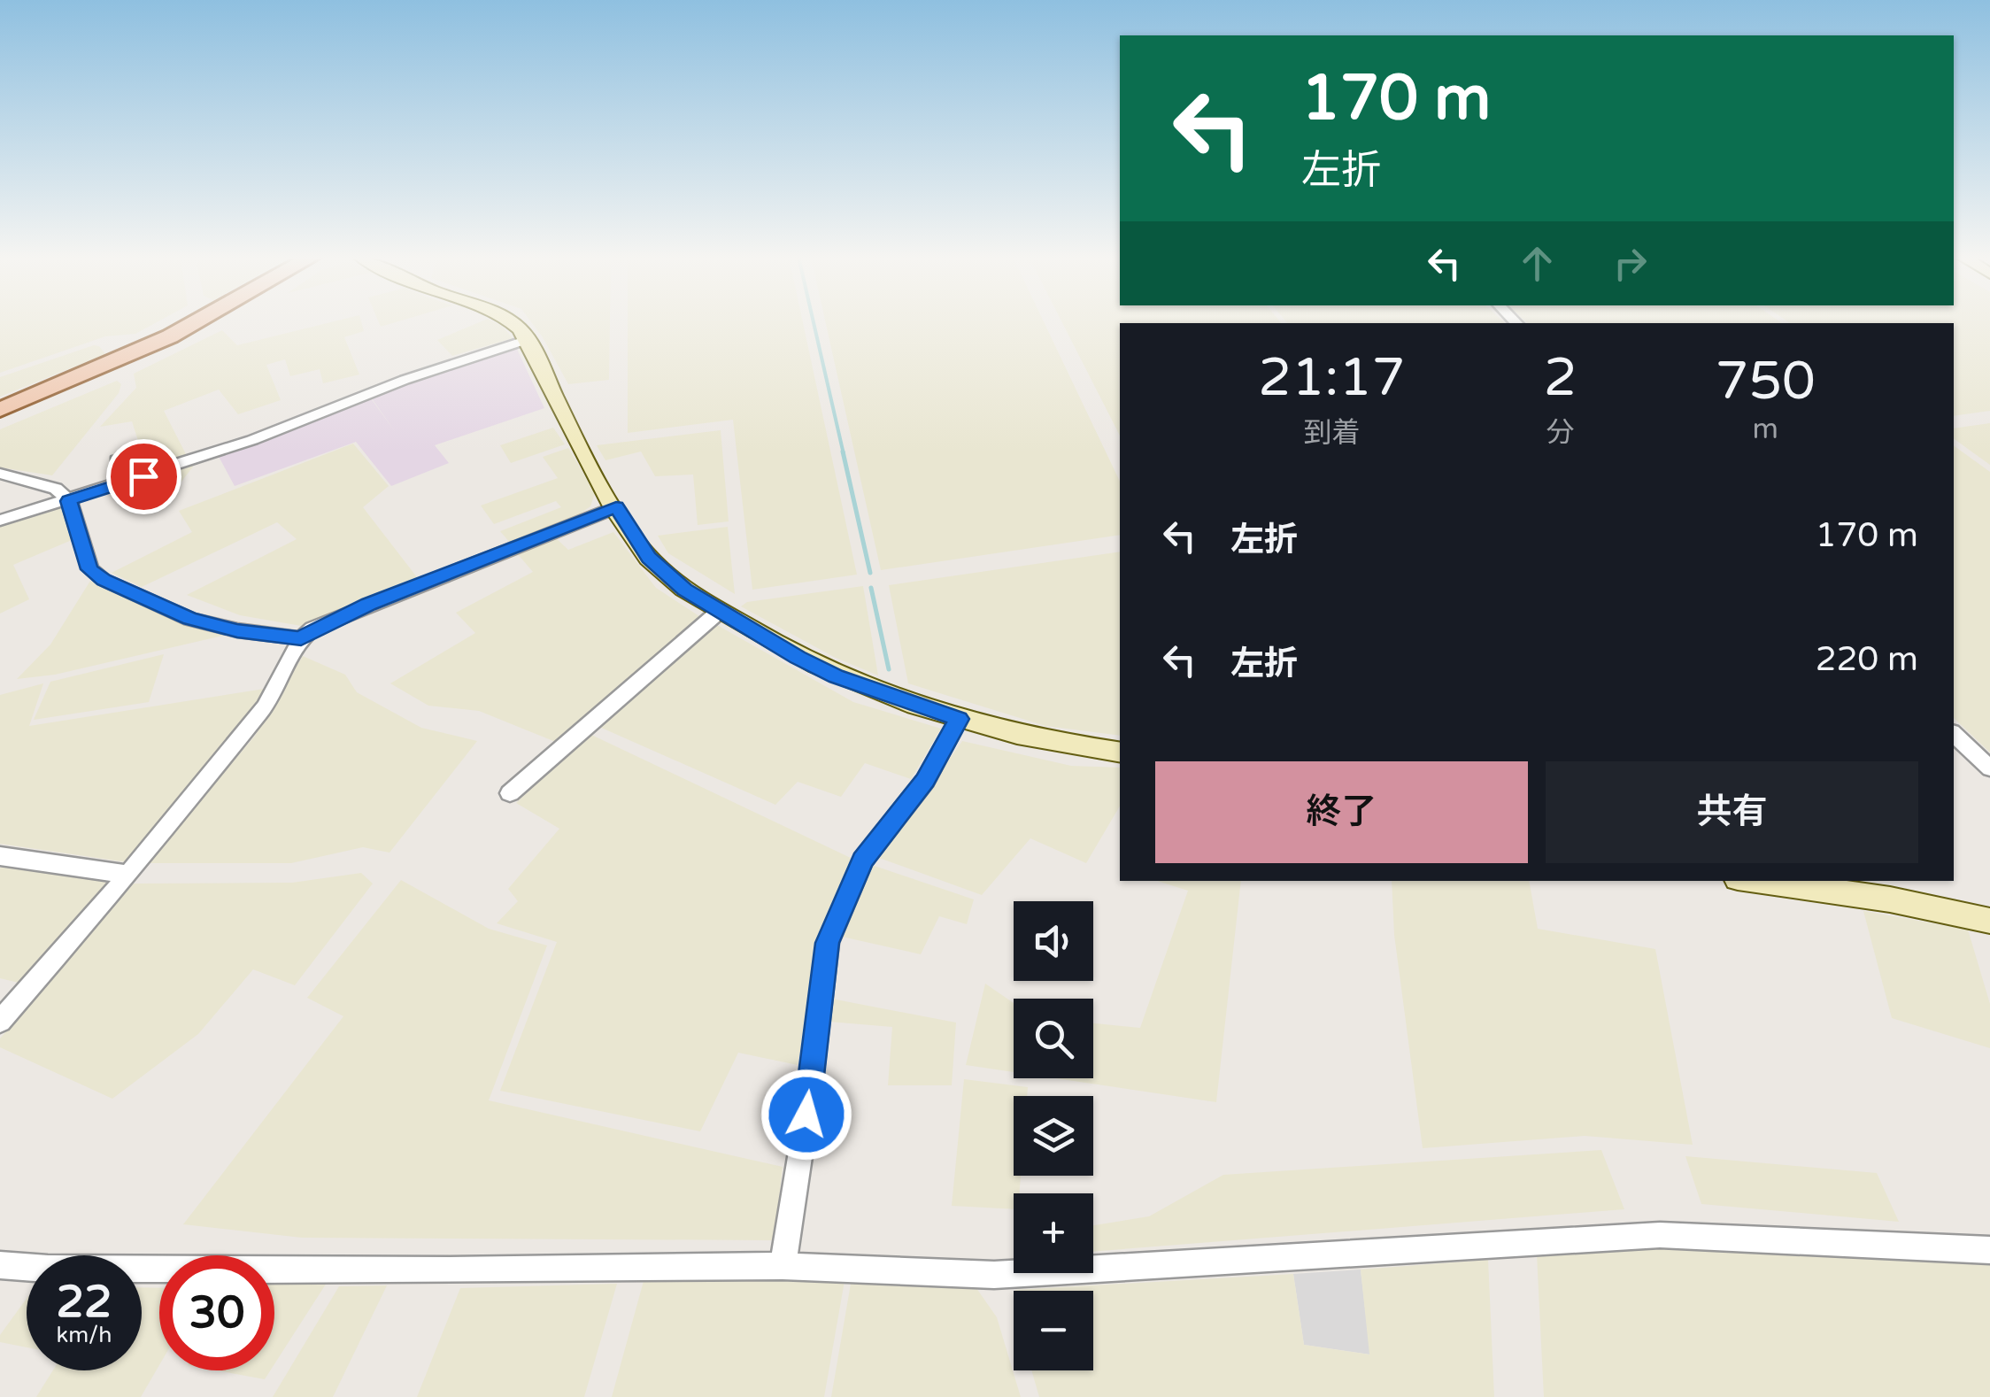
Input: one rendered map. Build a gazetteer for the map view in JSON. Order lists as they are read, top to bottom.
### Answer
{
  "page": {
    "turn": ["170 m", "左折"],
    "eta": [
      "21:17",
      "到着",
      "2",
      "分",
      "750",
      "m"
    ],
    "list": [
      {
        "name": "左折",
        "value": "170 m"
      },
      {
        "name": "左折",
        "value": "220 m"
      }
    ],
    "buttons": ["終了", "共有"],
    "map_buttons": ["+", "−"],
    "speed": "22 km/h",
    "limit": "30"
  }
}
